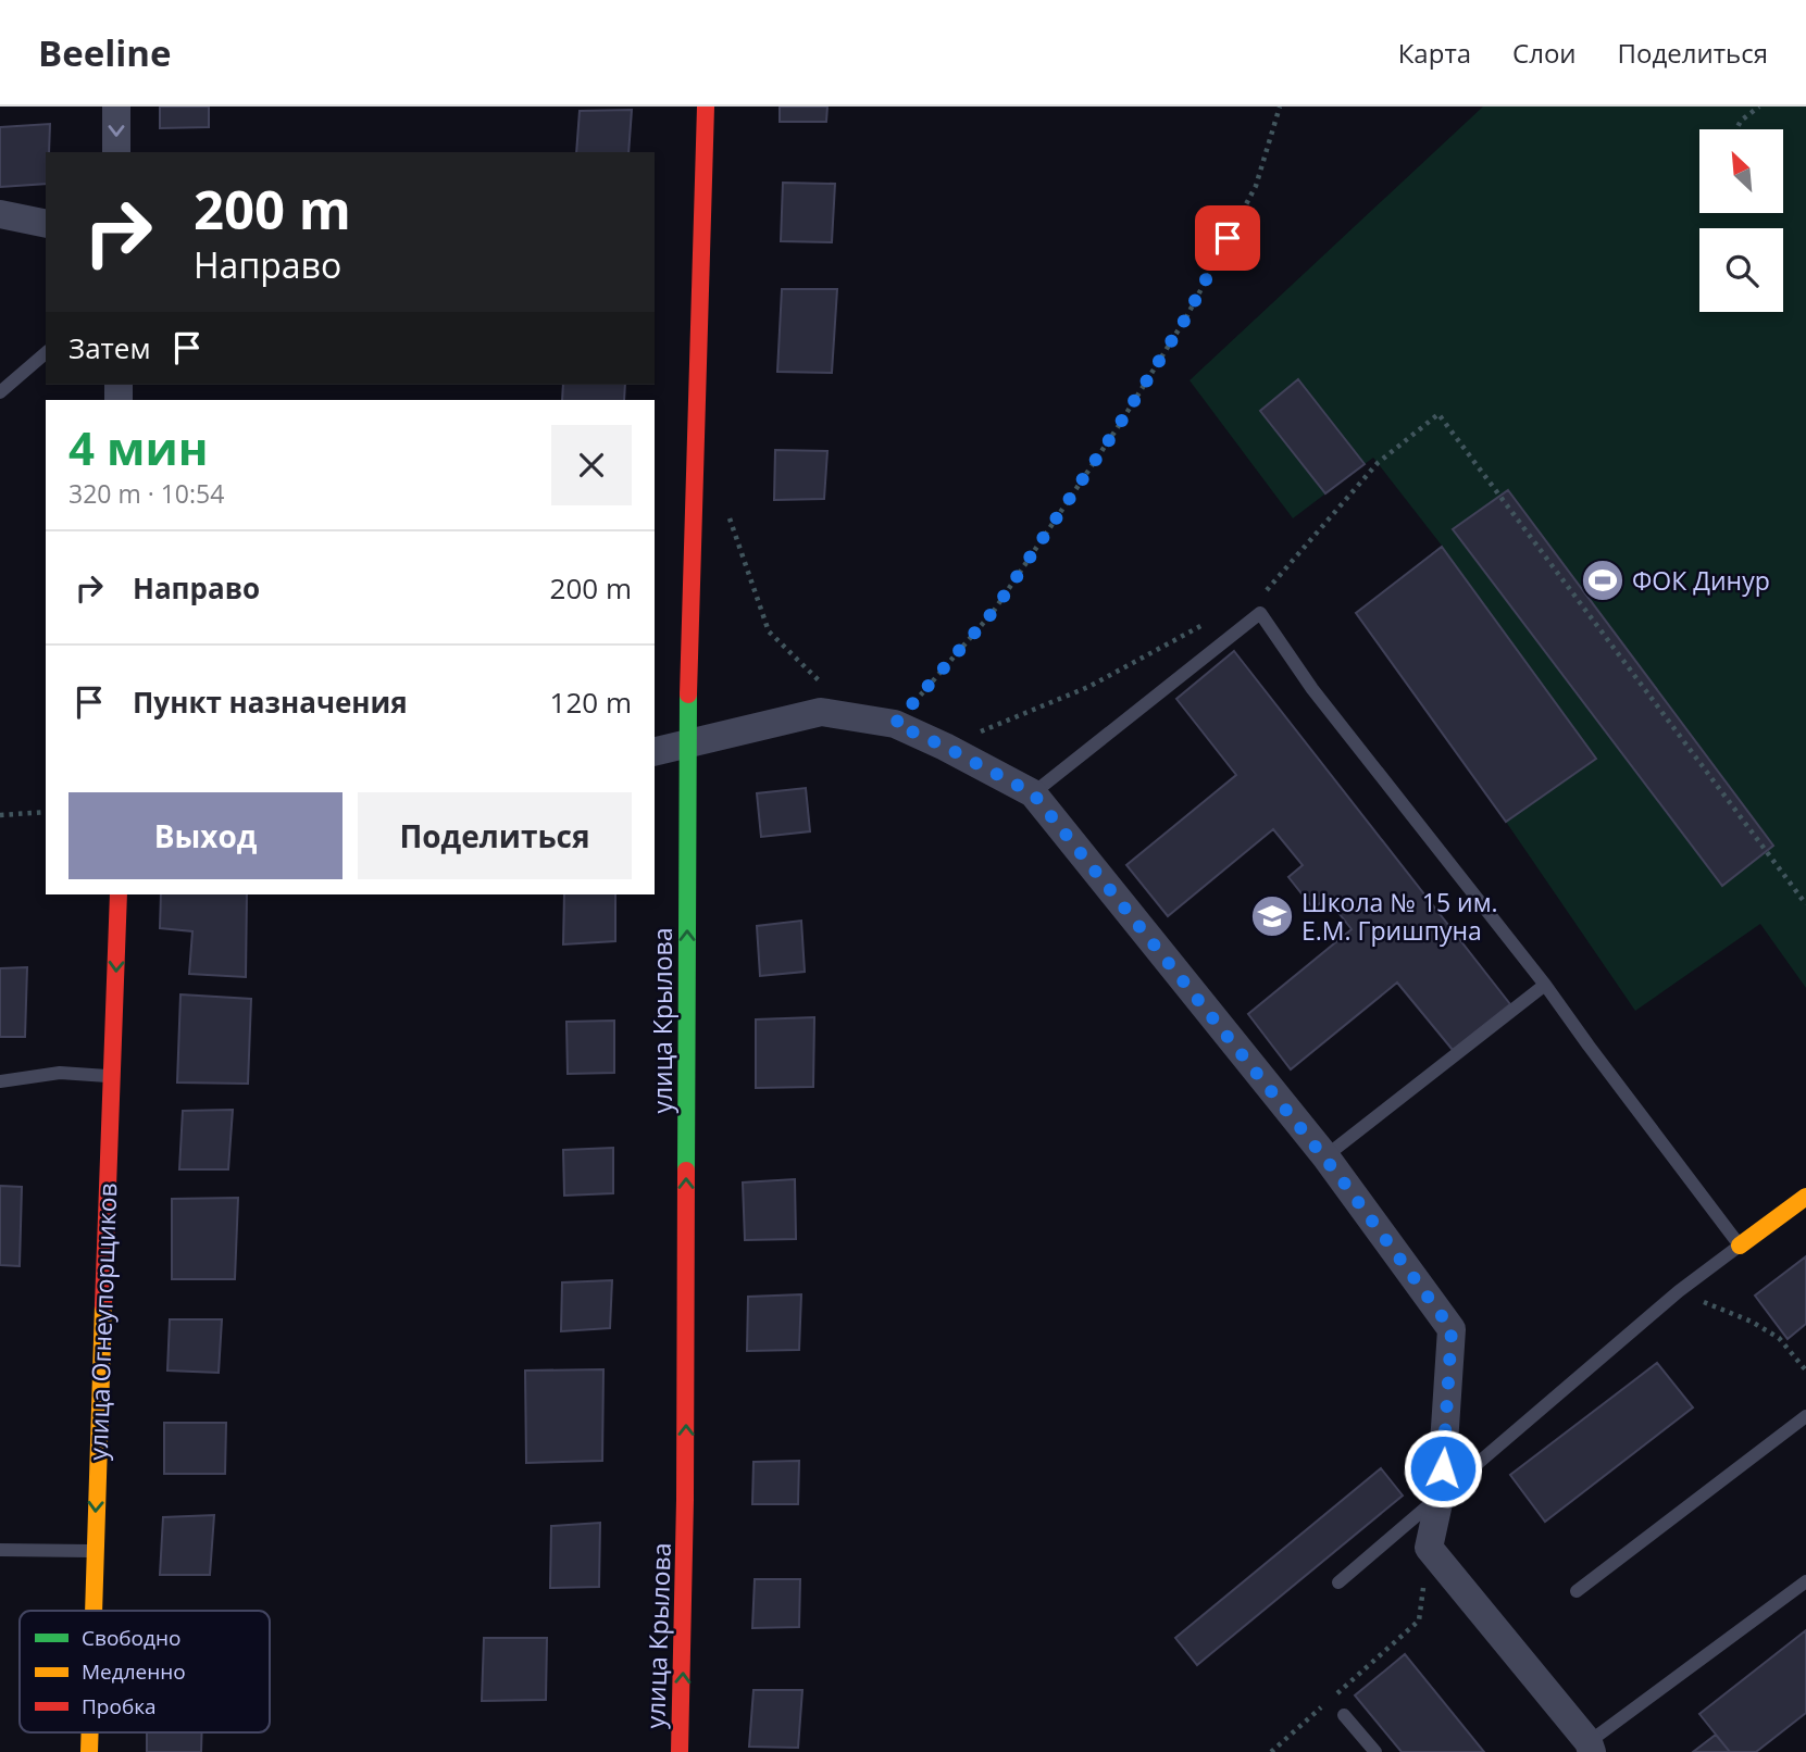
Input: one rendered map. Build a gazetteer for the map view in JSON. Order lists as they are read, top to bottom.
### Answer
{
  "streets": {
    "street": ["улица Крылова", "улица Огнеупорщиков"]
  },
  "one_way": ["улица Крылова", "улица Огнеупорщиков"],
  "places": {
    "sports": ["ФОК Динур"],
    "school or university": ["Школа № 15 им. Е.М. Гришпуна"]
  },
  "legend": ["Свободно", "Медленно", "Пробка"],
  "north": "top left",
  "page": {
    "header": "Beeline",
    "nav": ["Карта", "Слои", "Поделиться"],
    "turn": ["200 m", "Направо"],
    "then": "Затем",
    "heading": ["4 мин", "320 m · 10:54"],
    "list": [
      {
        "name": "Направо",
        "value": "200 m"
      },
      {
        "name": "Пункт назначения",
        "value": "120 m"
      }
    ],
    "buttons": ["Выход", "Поделиться"]
  }
}
